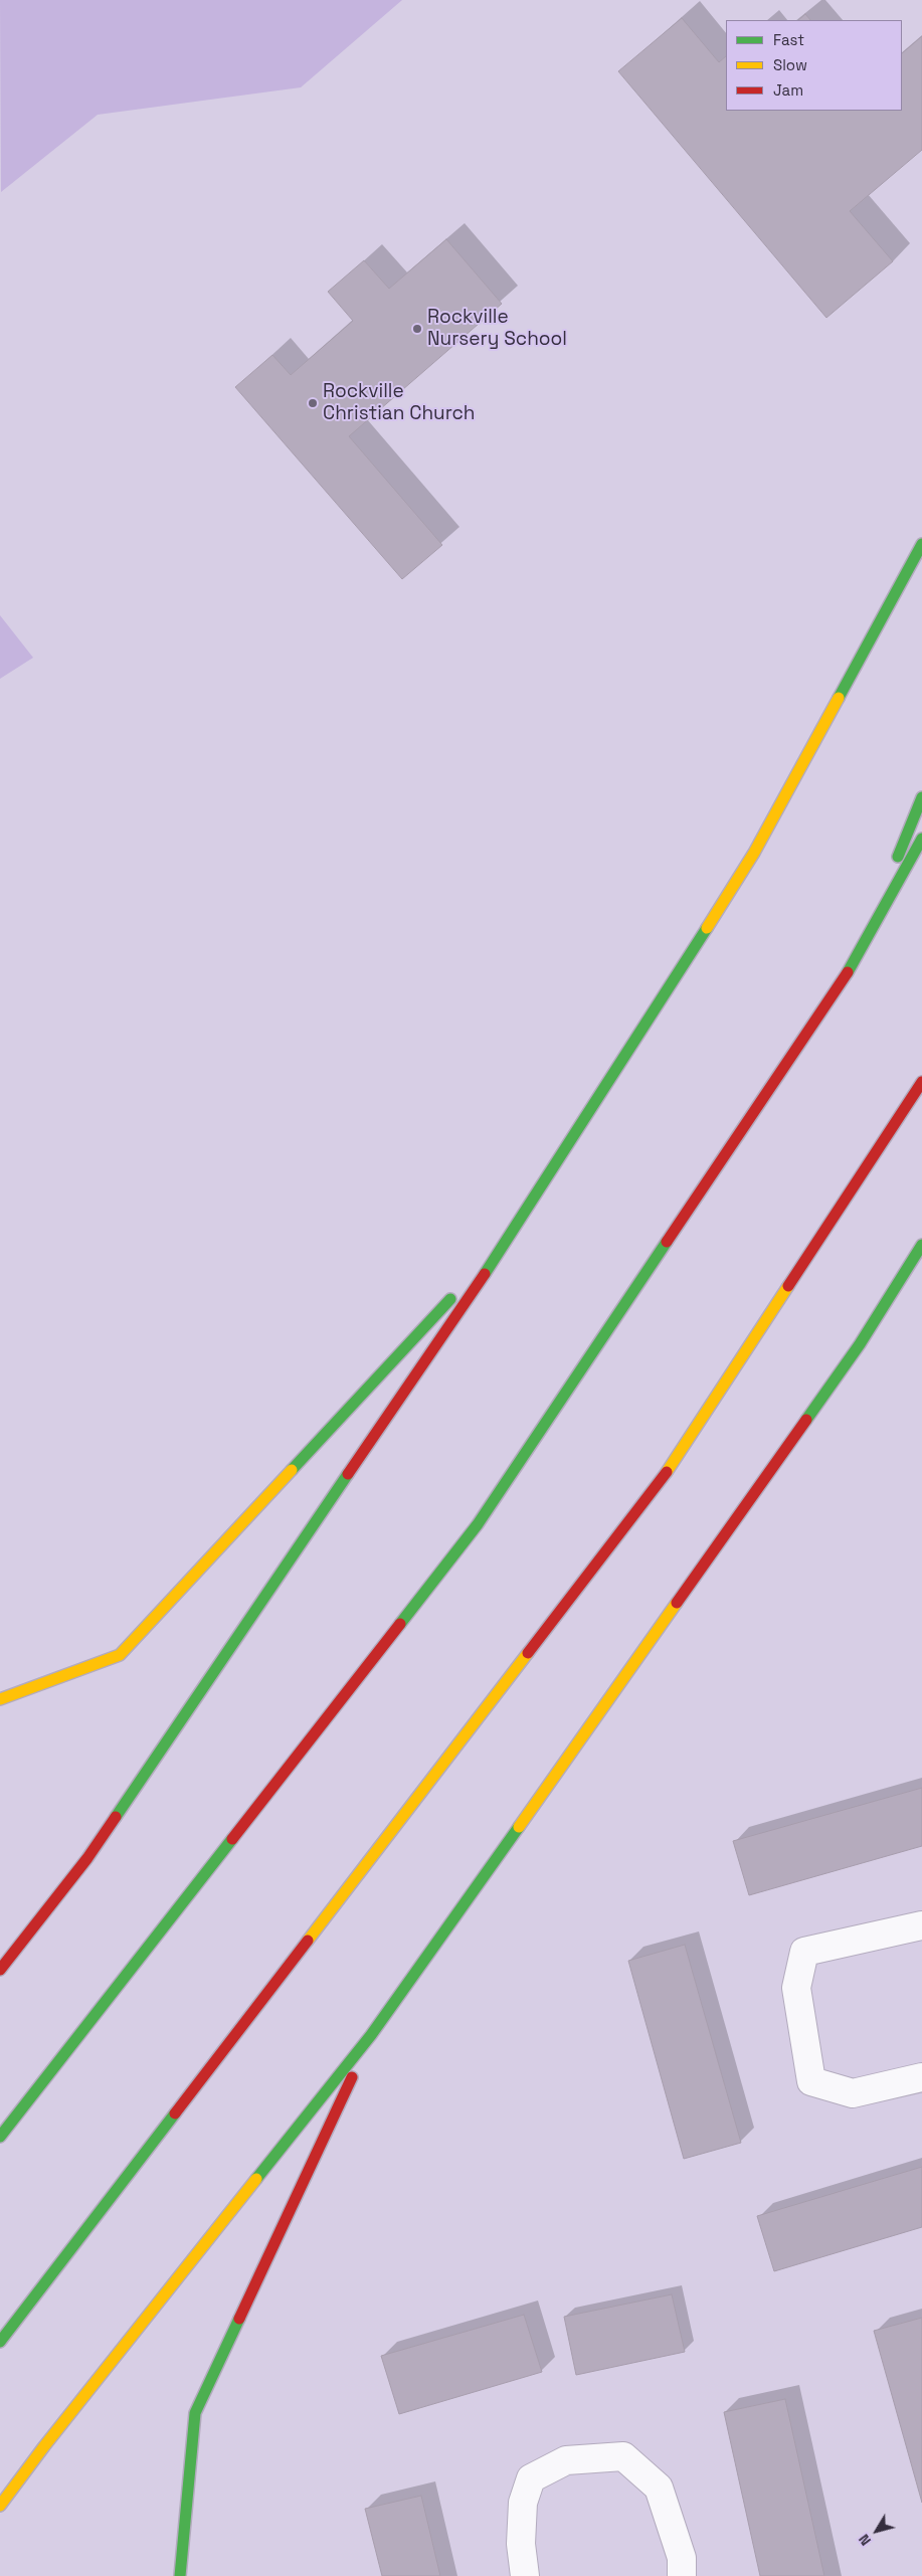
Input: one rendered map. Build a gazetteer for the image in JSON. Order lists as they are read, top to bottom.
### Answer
{
  "places": ["Rockville Nursery School", "Rockville Christian Church"],
  "legend": ["Fast", "Slow", "Jam"],
  "north": "bottom left"
}
